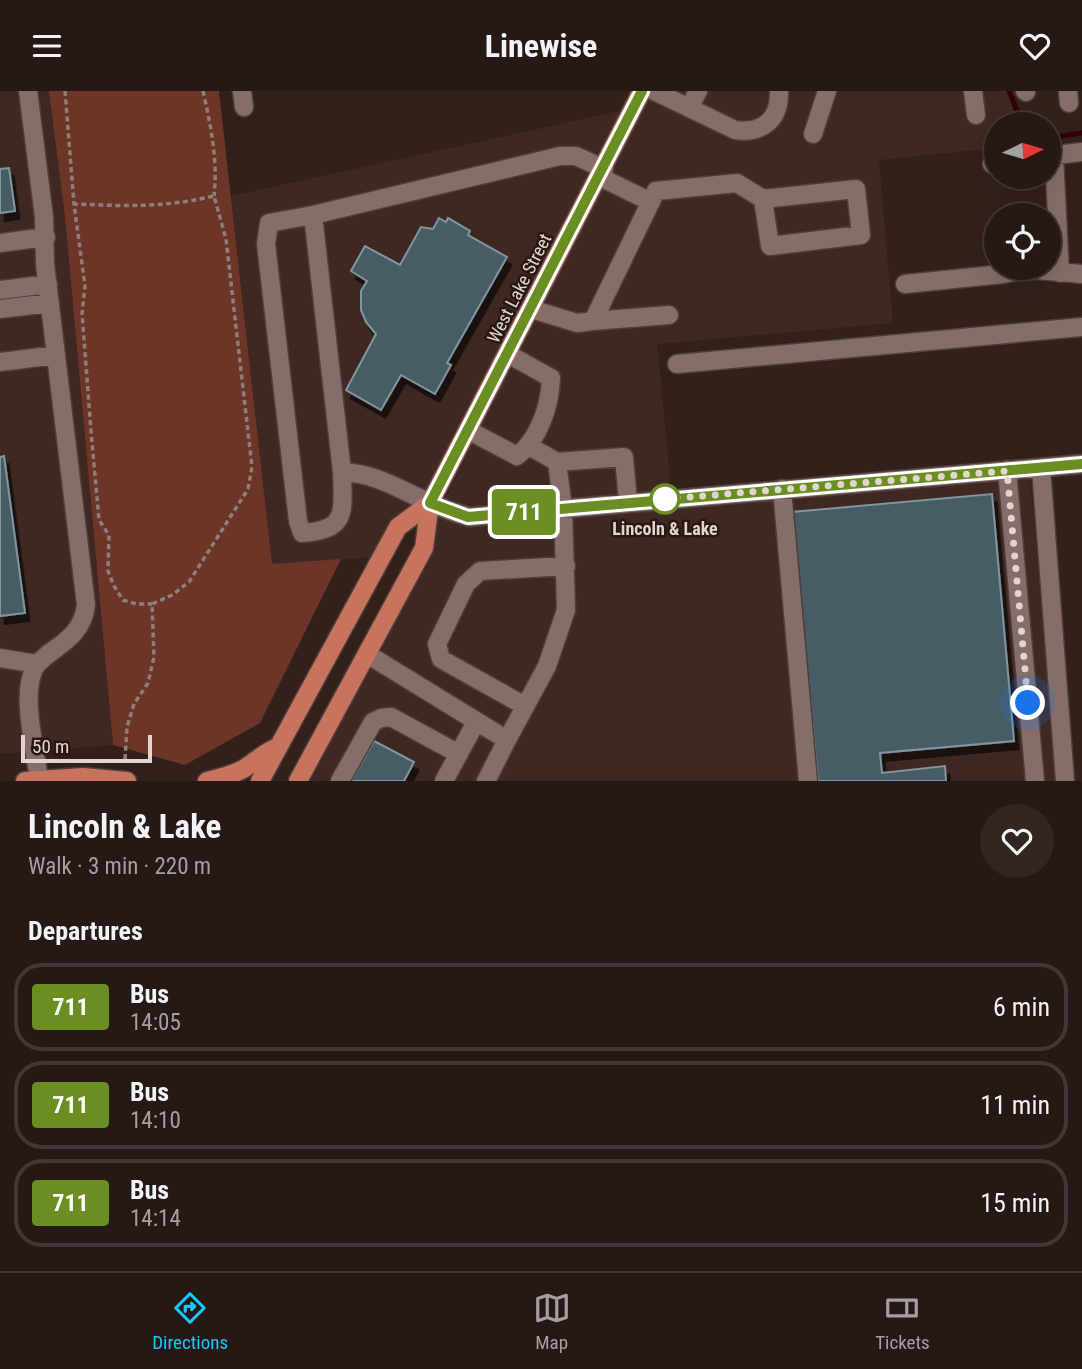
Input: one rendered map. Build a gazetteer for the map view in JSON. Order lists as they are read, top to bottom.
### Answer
{
  "streets": {
    "main road": ["West Lake Street"]
  },
  "places": ["Lincoln & Lake"],
  "lines": ["bus line 711"],
  "scale_bar": "50 m",
  "north": "right",
  "page": {
    "header": "Linewise",
    "on_map": "711",
    "scale": "50 m",
    "heading": [
      ["Lincoln & Lake", "Walk · 3 min · 220 m"],
      "Departures"
    ],
    "list": [
      {
        "mark": "711",
        "name": "Bus",
        "note": "14:05",
        "value": "6 min"
      },
      {
        "mark": "711",
        "name": "Bus",
        "note": "14:10",
        "value": "11 min"
      },
      {
        "mark": "711",
        "name": "Bus",
        "note": "14:14",
        "value": "15 min"
      }
    ],
    "tabs": ["Directions", "Map", "Tickets"]
  }
}
